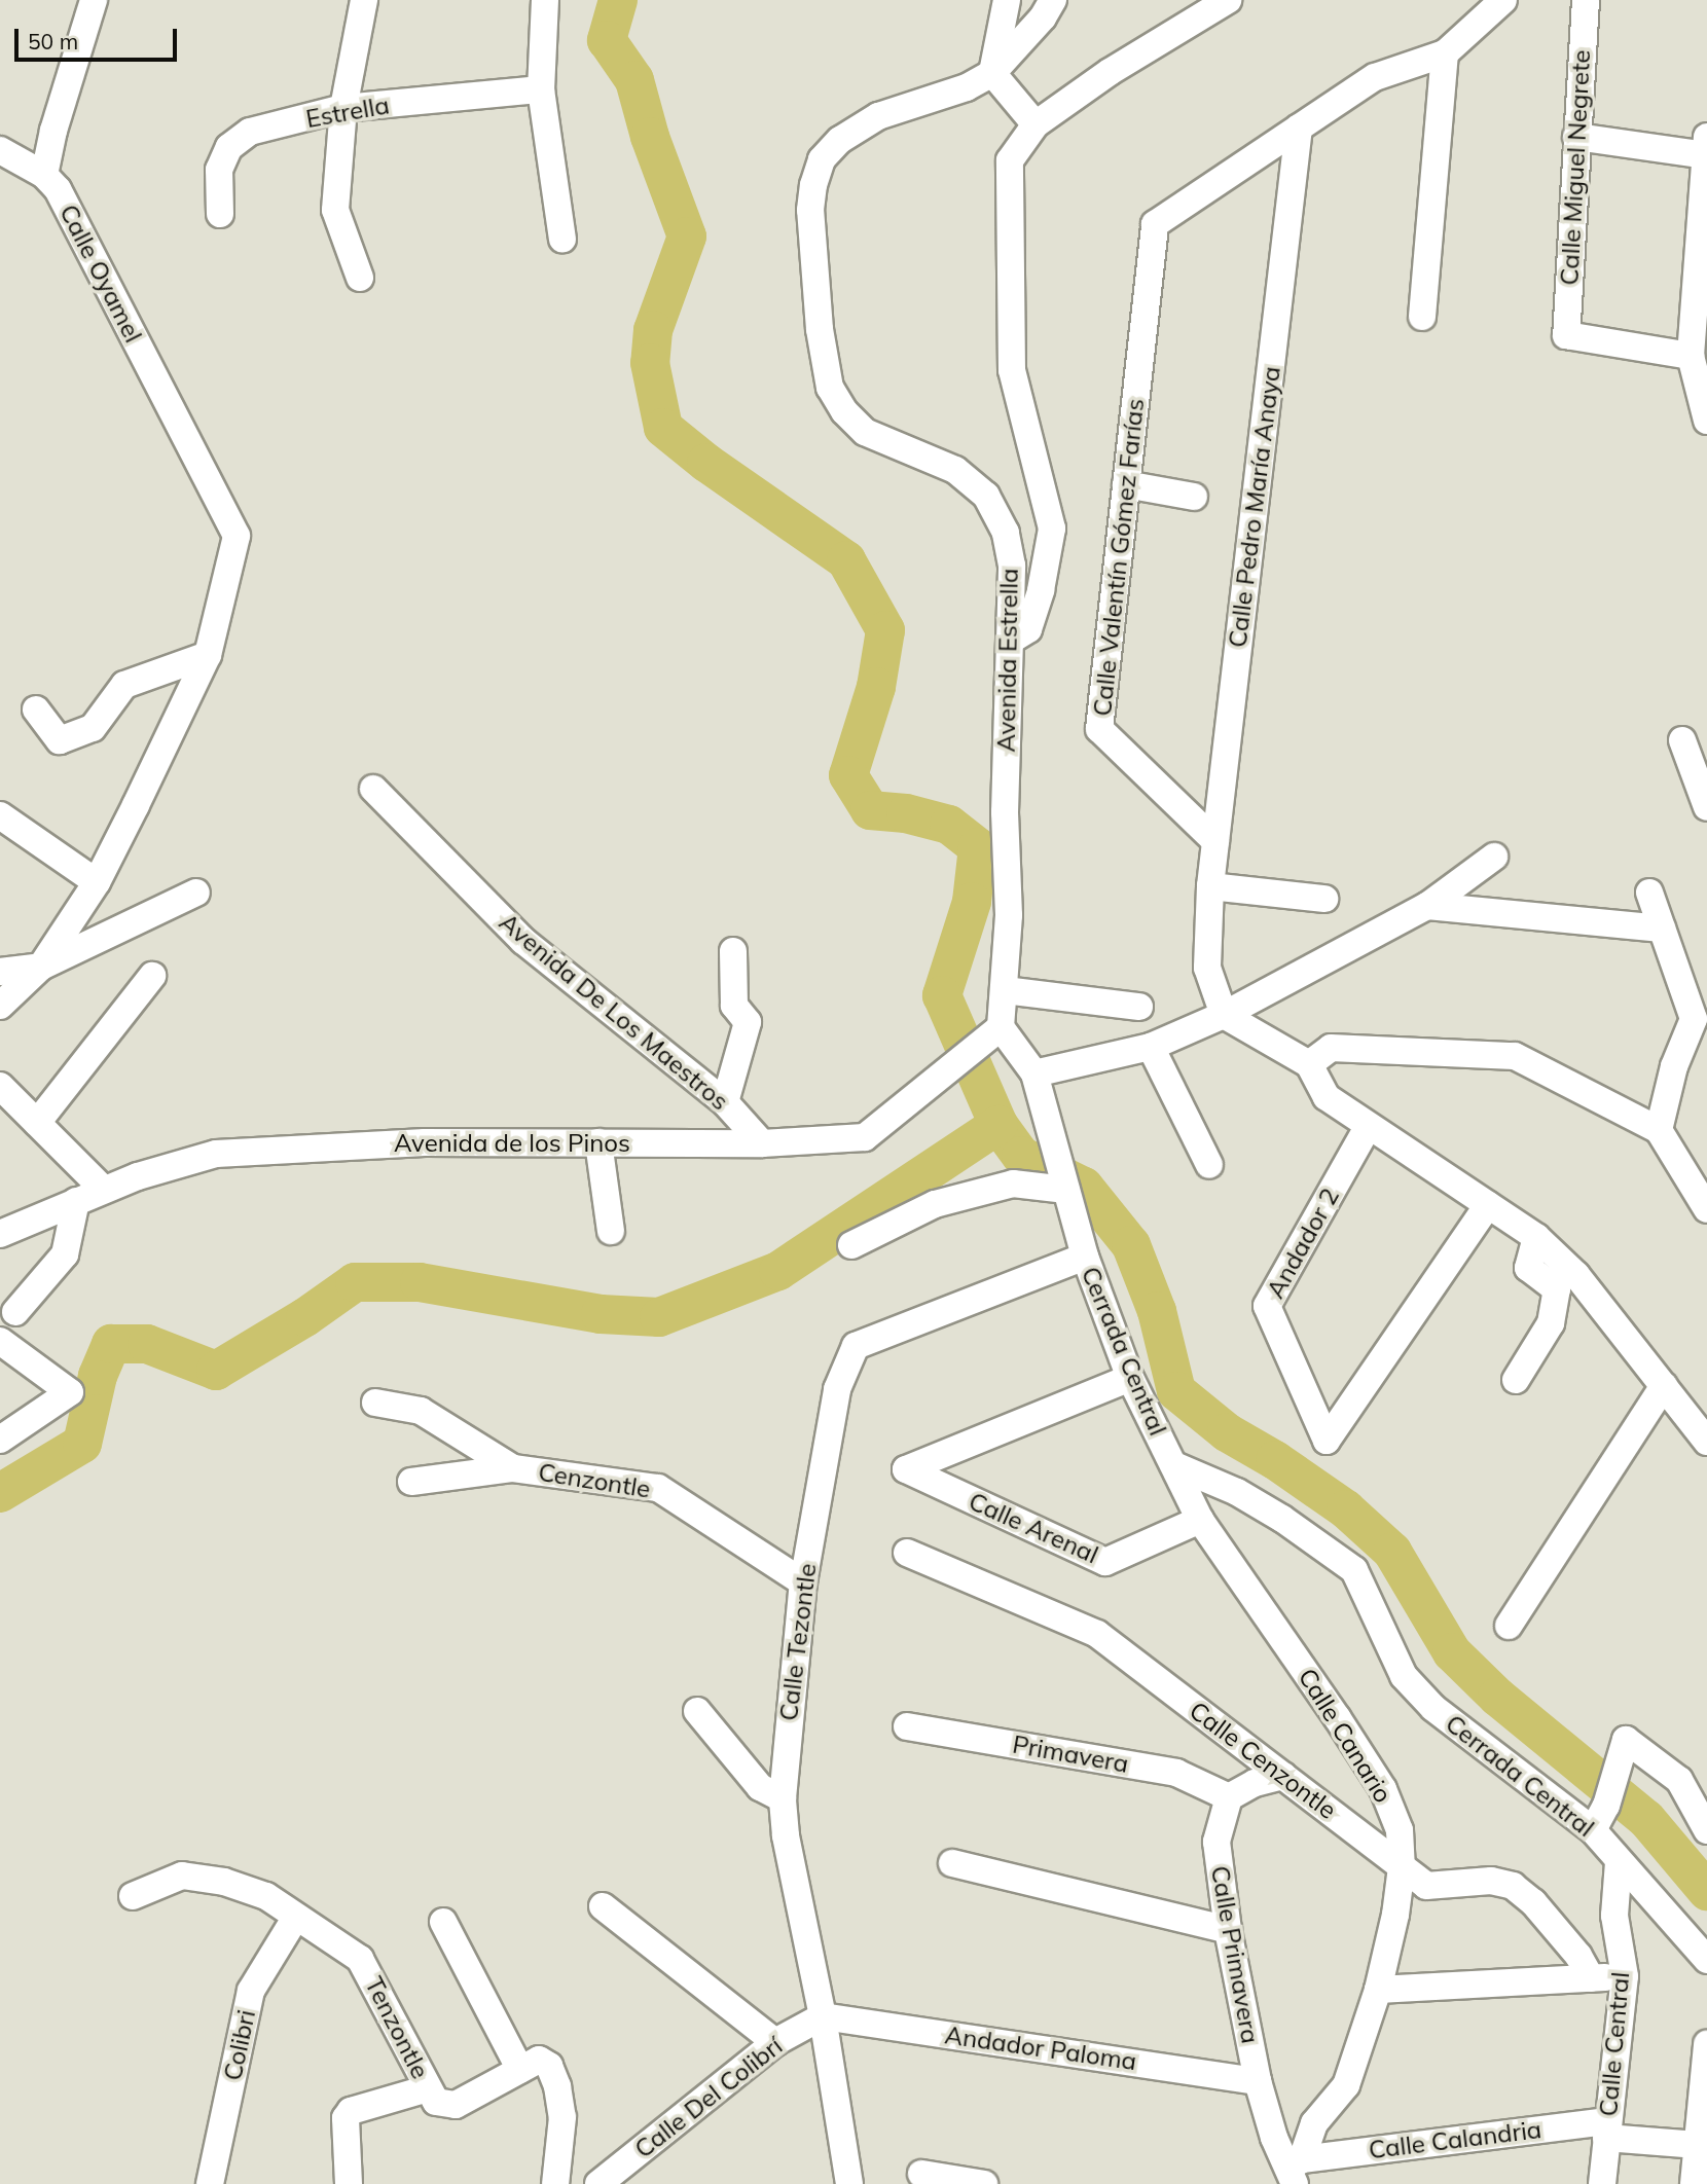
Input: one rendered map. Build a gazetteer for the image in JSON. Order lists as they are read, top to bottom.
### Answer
{
  "streets": {
    "street": [
      "Estrella",
      "Calle Miguel Negrete",
      "Calle Oyamel",
      "Calle Pedro María Anaya",
      "Calle Valentín Gómez Farías",
      "Avenida Estrella",
      "Avenida De Los Maestros",
      "Avenida de los Pinos",
      "Andador 2",
      "Cerrada Central",
      "Cenzontle",
      "Calle Arenal",
      "Calle Tezontle",
      "Calle Canario",
      "Primavera",
      "Calle Cenzontle",
      "Calle Primavera",
      "Tenzontle",
      "Calle Central",
      "Colibri",
      "Andador Paloma",
      "Calle Del Colibrí",
      "Calle Calandria"
    ]
  },
  "crossings": [
    ["Calle Pedro María Anaya", "Calle Valentín Gómez Farías"],
    ["Avenida Estrella", "Avenida de los Pinos"],
    ["Avenida Estrella", "Cerrada Central"],
    ["Avenida De Los Maestros", "Avenida de los Pinos"],
    ["Avenida de los Pinos", "Cerrada Central"],
    ["Cerrada Central", "Calle Arenal"],
    ["Cerrada Central", "Calle Tezontle"],
    ["Cerrada Central", "Calle Canario"],
    ["Cerrada Central", "Calle Central"],
    ["Cenzontle", "Calle Tezontle"],
    ["Calle Arenal", "Calle Canario"],
    ["Calle Tezontle", "Andador Paloma"],
    ["Calle Tezontle", "Calle Del Colibrí"],
    ["Calle Canario", "Calle Cenzontle"],
    ["Calle Canario", "Calle Primavera"],
    ["Calle Canario", "Calle Calandria"],
    ["Primavera", "Calle Primavera"],
    ["Calle Primavera", "Andador Paloma"],
    ["Calle Primavera", "Calle Calandria"],
    ["Tenzontle", "Colibri"],
    ["Calle Central", "Calle Calandria"],
    ["Andador Paloma", "Calle Del Colibrí"]
  ],
  "scale_bar": "50 m"
}
